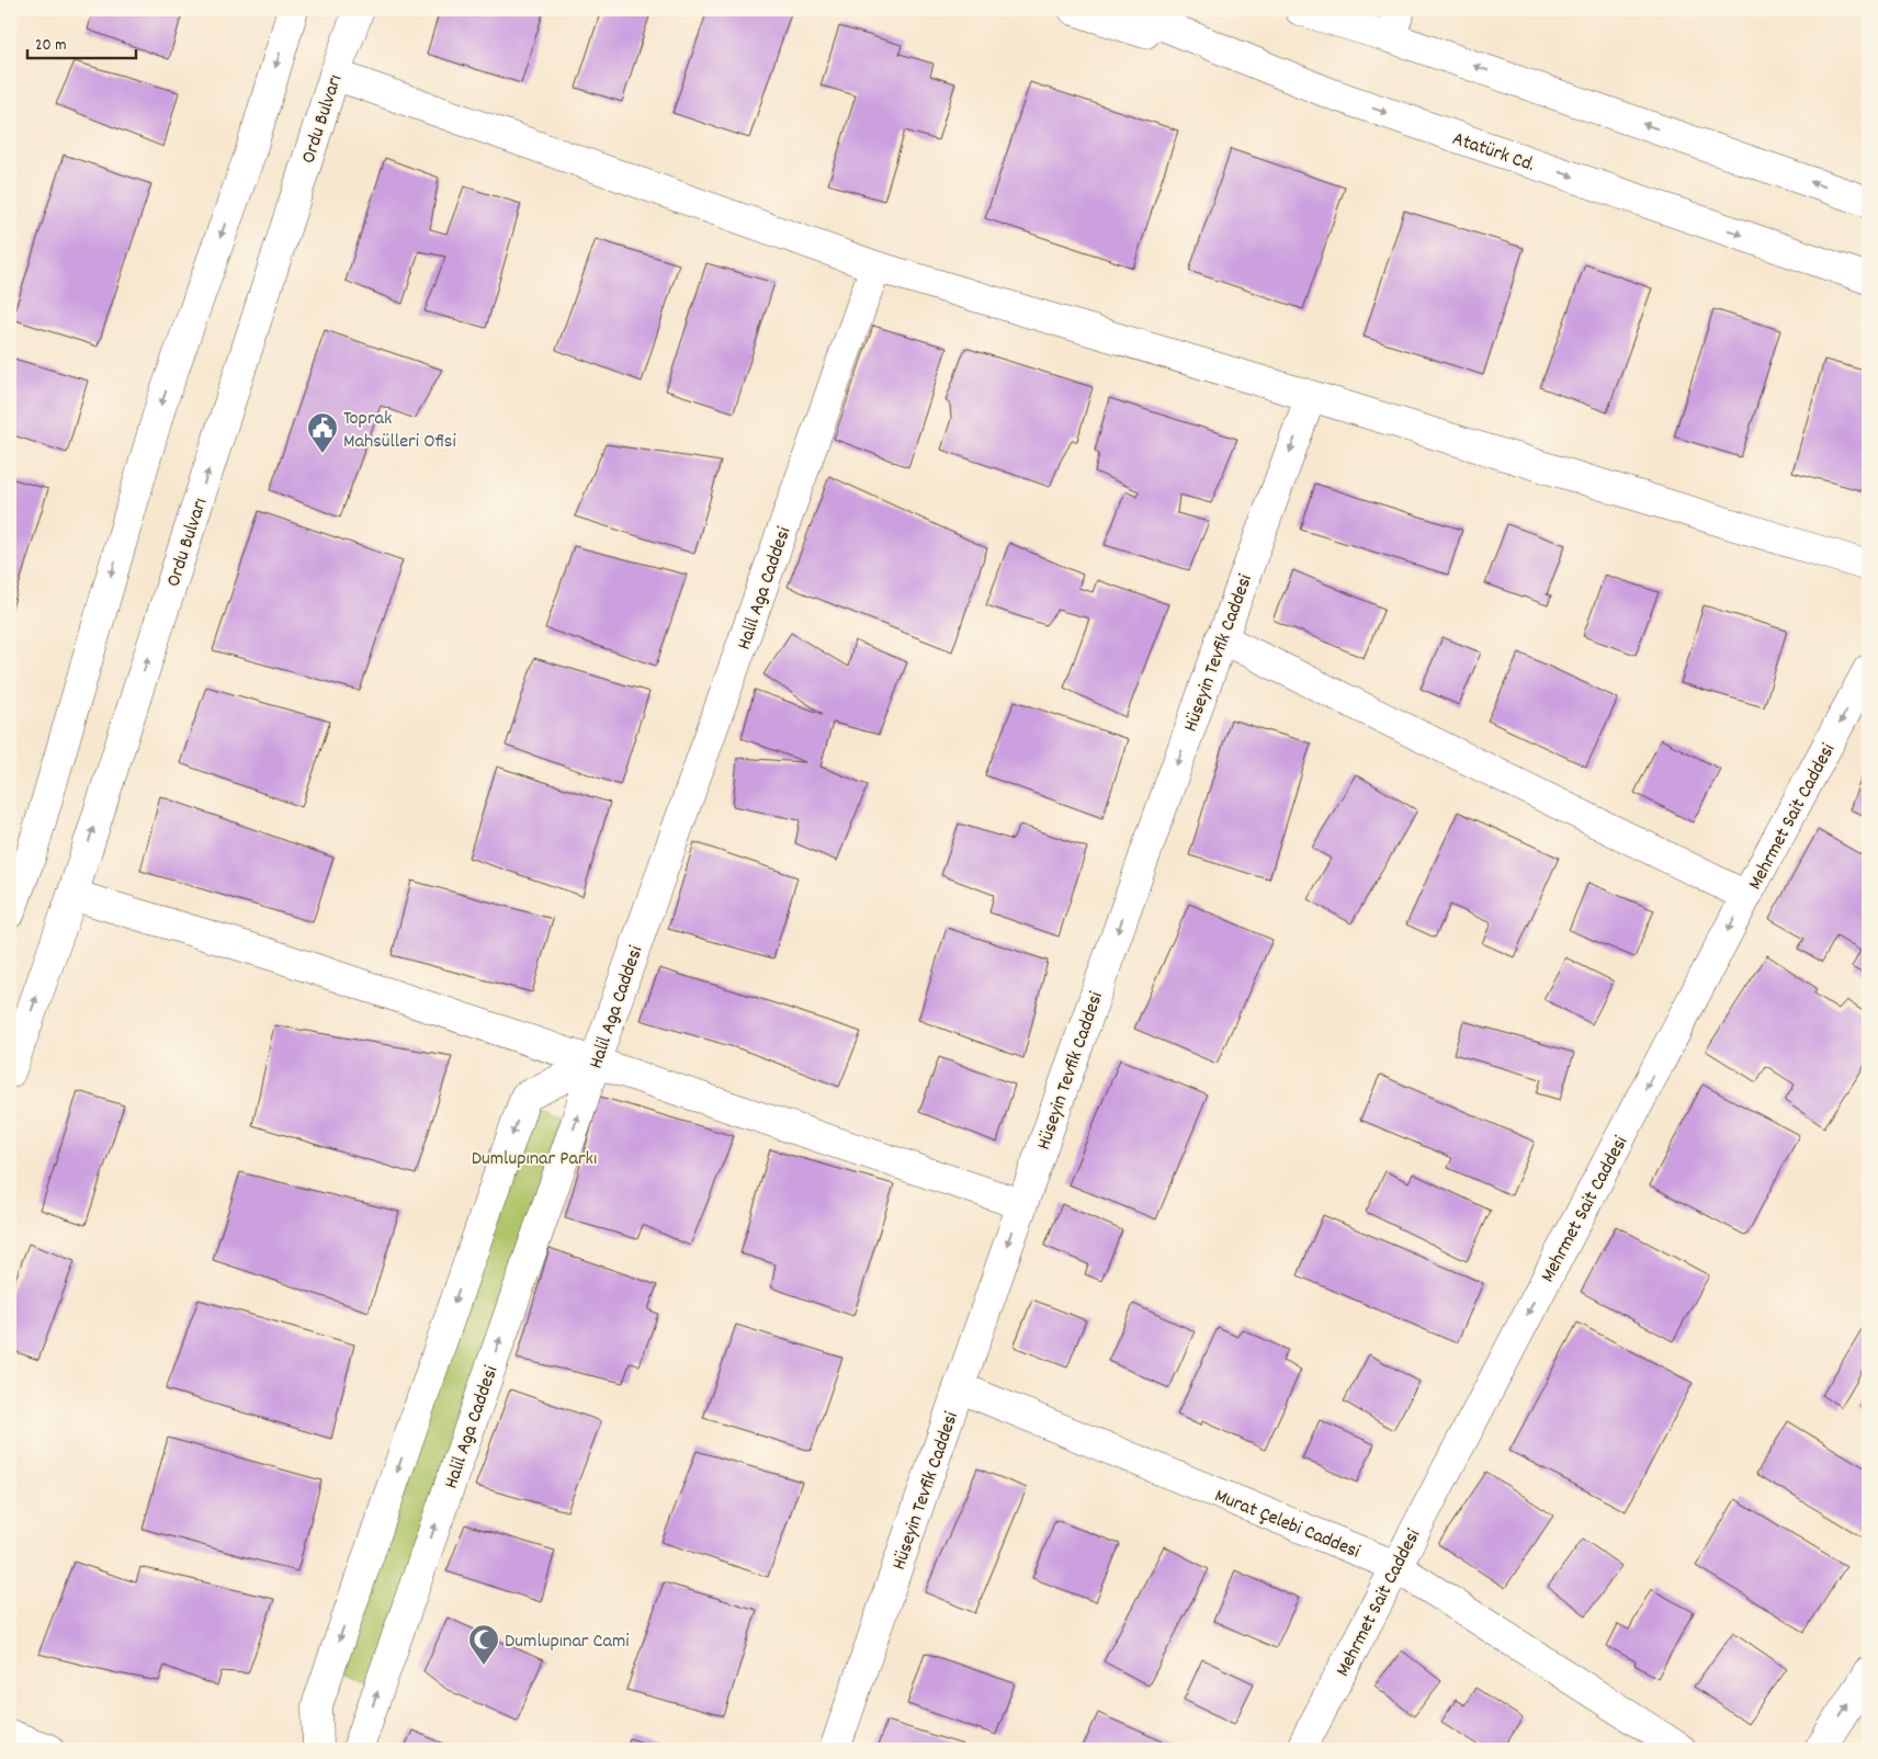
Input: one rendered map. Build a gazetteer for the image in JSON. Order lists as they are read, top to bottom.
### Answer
{
  "streets": {
    "street": [
      "Ordu Bulvarı",
      "Atatürk Cd.",
      "Halil Aga Caddesi",
      "Hüseyin Tevfik Caddesi",
      "Mehrmet Sait Caddesi",
      "Murat Çelebi Caddesi"
    ]
  },
  "crossings": [
    ["Hüseyin Tevfik Caddesi", "Murat Çelebi Caddesi"],
    ["Mehrmet Sait Caddesi", "Murat Çelebi Caddesi"]
  ],
  "one_way": ["Hüseyin Tevfik Caddesi", "Mehrmet Sait Caddesi"],
  "parks": ["Dumlupınar Parkı"],
  "places": {
    "public building": ["Toprak Mahsülleri Ofisi"],
    "mosque": ["Dumlupınar Cami"]
  },
  "scale_bar": "20 m"
}
